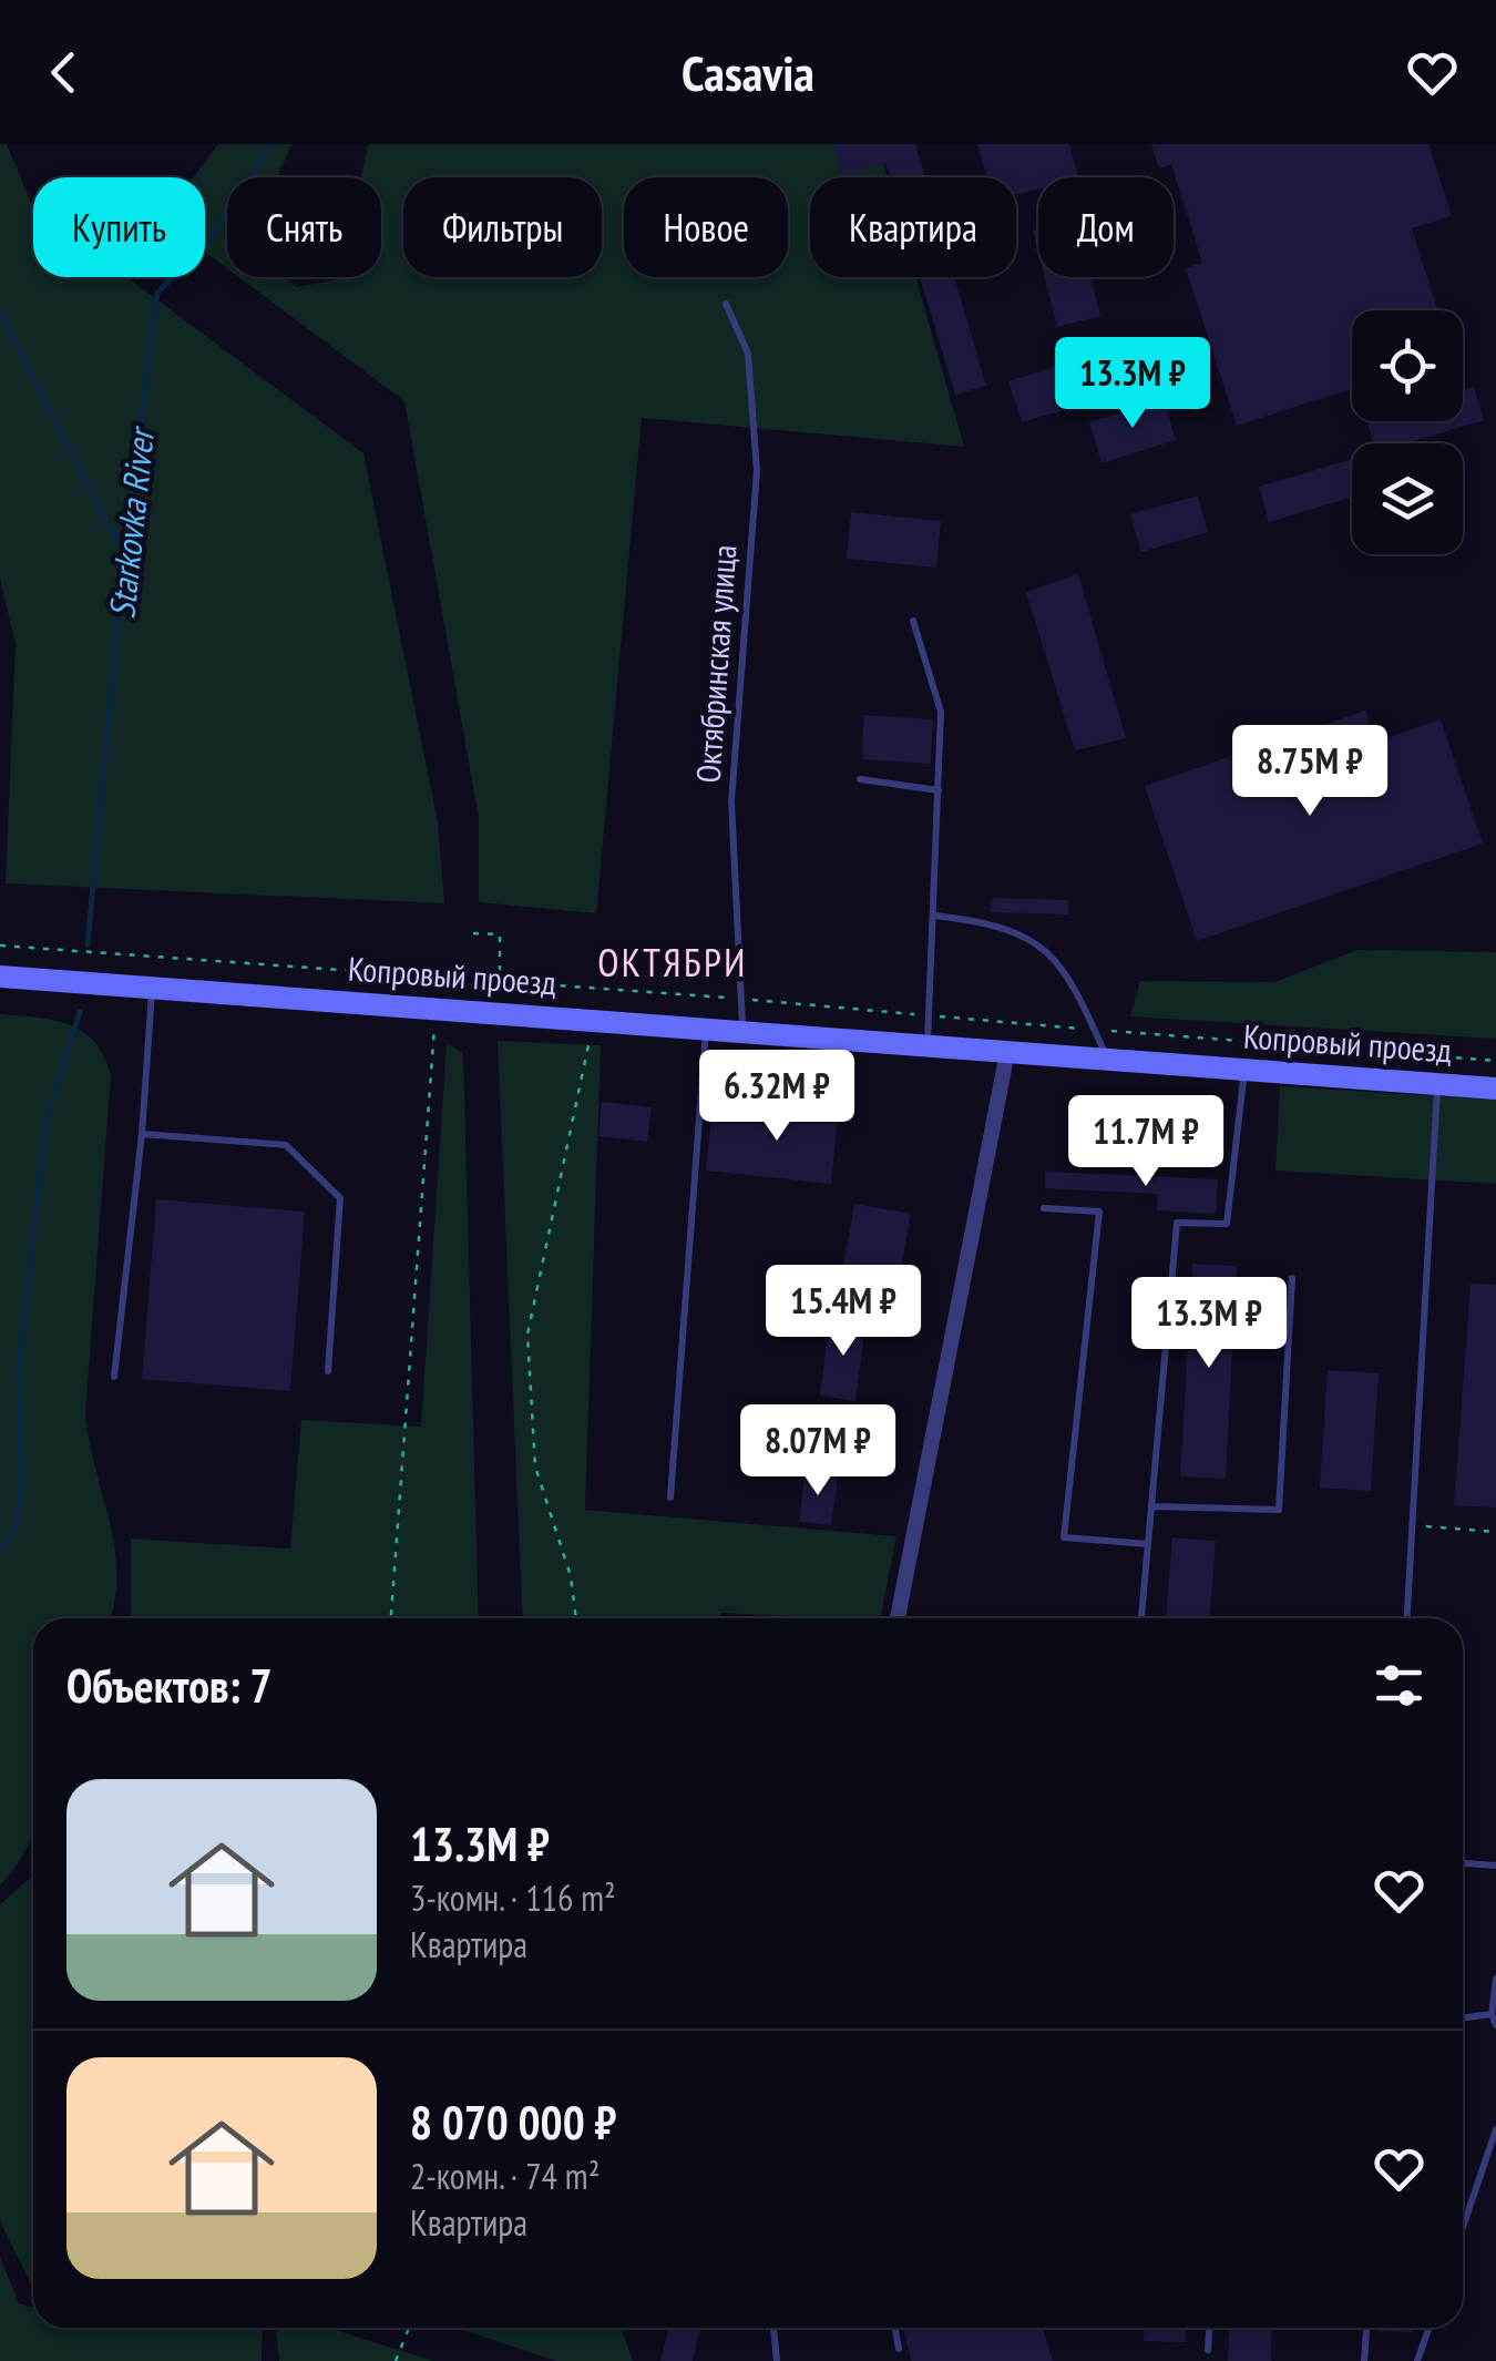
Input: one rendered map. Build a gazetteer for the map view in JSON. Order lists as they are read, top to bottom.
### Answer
{
  "streets": {
    "main road": ["Копровый проезд"],
    "lane": ["Октябринская улица"]
  },
  "crossings": [
    ["Октябринская улица", "Копровый проезд"]
  ],
  "districts": ["ОКТЯБРИ"],
  "water": ["Starkovka River"],
  "page": {
    "header": "Casavia",
    "chip": [
      "Купить",
      "Снять",
      "Фильтры",
      "Новое",
      "Квартира",
      "Дом"
    ],
    "price": [
      "13.3M ₽",
      "8.75M ₽",
      "6.32M ₽",
      "11.7M ₽",
      "15.4M ₽",
      "13.3M ₽",
      "8.07M ₽"
    ],
    "heading": "Объектов: 7",
    "list": [
      {
        "name": "13.3M ₽",
        "note": "3-комн. · 116 m² · Квартира"
      },
      {
        "name": "8 070 000 ₽",
        "note": "2-комн. · 74 m² · Квартира"
      }
    ]
  }
}
